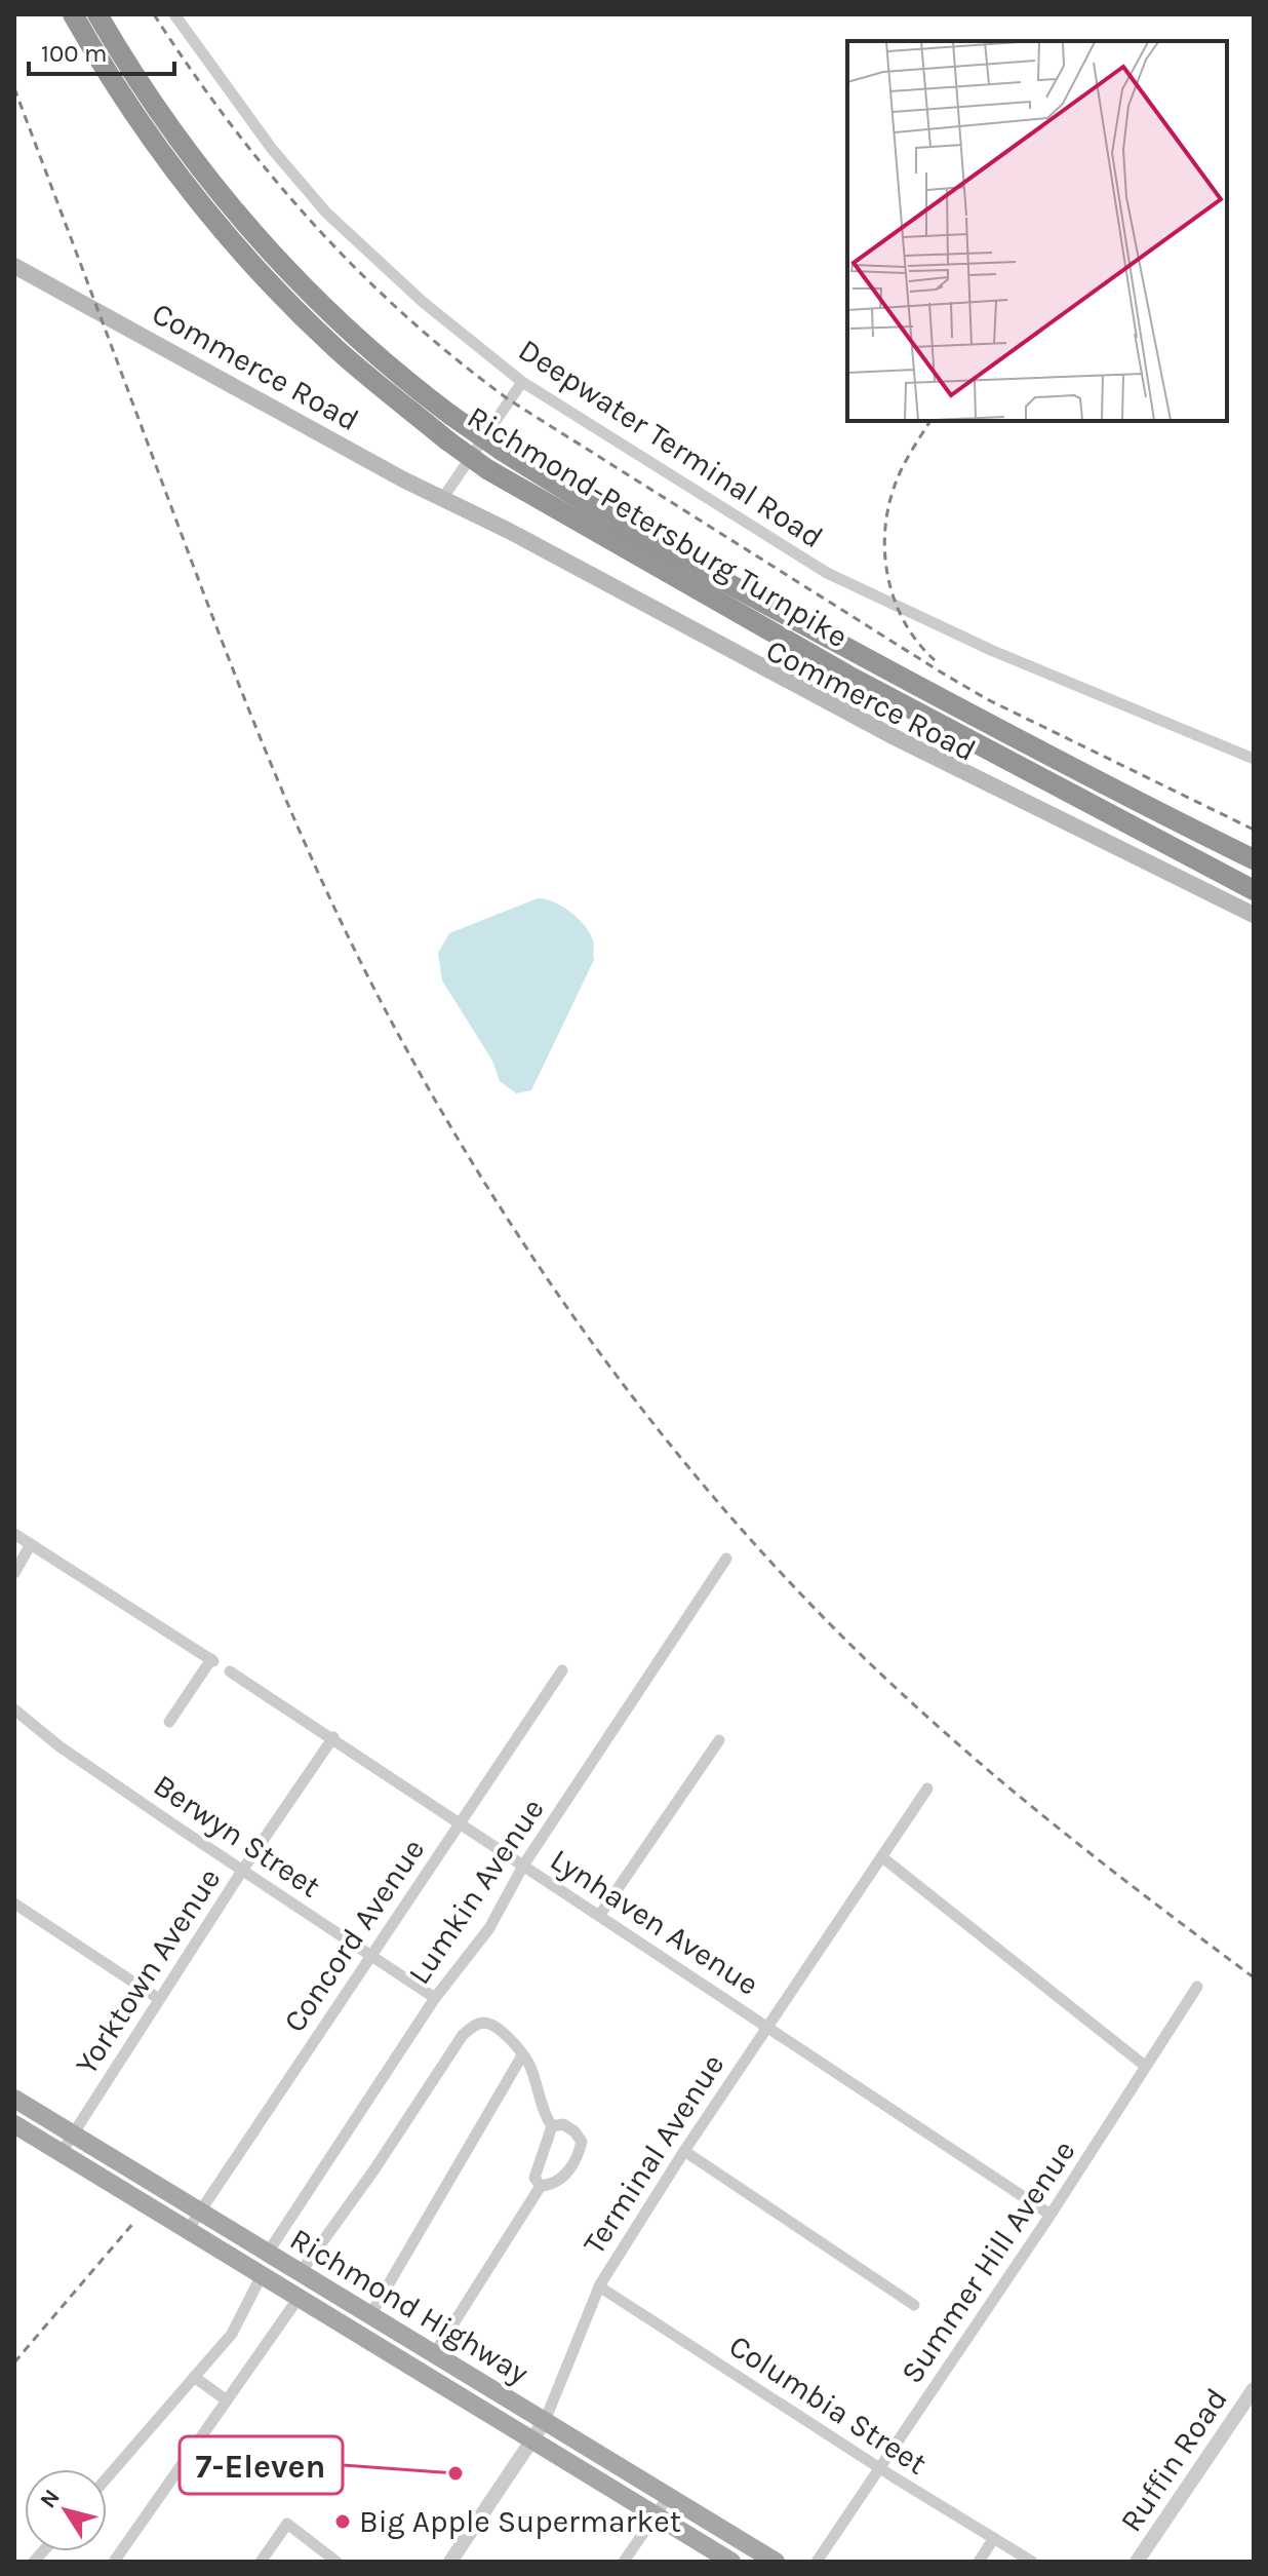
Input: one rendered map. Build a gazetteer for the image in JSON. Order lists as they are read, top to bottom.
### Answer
{
  "streets": {
    "highway": ["Richmond-Petersburg Turnpike"],
    "main road": ["Commerce Road", "Richmond Highway"],
    "street": [
      "Deepwater Terminal Road",
      "Berwyn Street",
      "Lumkin Avenue",
      "Lynhaven Avenue",
      "Concord Avenue",
      "Yorktown Avenue",
      "Terminal Avenue",
      "Summer Hill Avenue",
      "Columbia Street",
      "Ruffin Road"
    ]
  },
  "crossings": [
    ["Berwyn Street", "Lumkin Avenue"],
    ["Berwyn Street", "Concord Avenue"],
    ["Berwyn Street", "Yorktown Avenue"],
    ["Lumkin Avenue", "Lynhaven Avenue"],
    ["Lumkin Avenue", "Richmond Highway"],
    ["Lynhaven Avenue", "Concord Avenue"],
    ["Lynhaven Avenue", "Yorktown Avenue"],
    ["Lynhaven Avenue", "Terminal Avenue"],
    ["Lynhaven Avenue", "Summer Hill Avenue"],
    ["Concord Avenue", "Richmond Highway"],
    ["Yorktown Avenue", "Richmond Highway"],
    ["Terminal Avenue", "Richmond Highway"],
    ["Terminal Avenue", "Columbia Street"],
    ["Summer Hill Avenue", "Columbia Street"]
  ],
  "places": ["7-Eleven", "Big Apple Supermarket"],
  "scale_bar": "100 m",
  "north": "top left"
}
